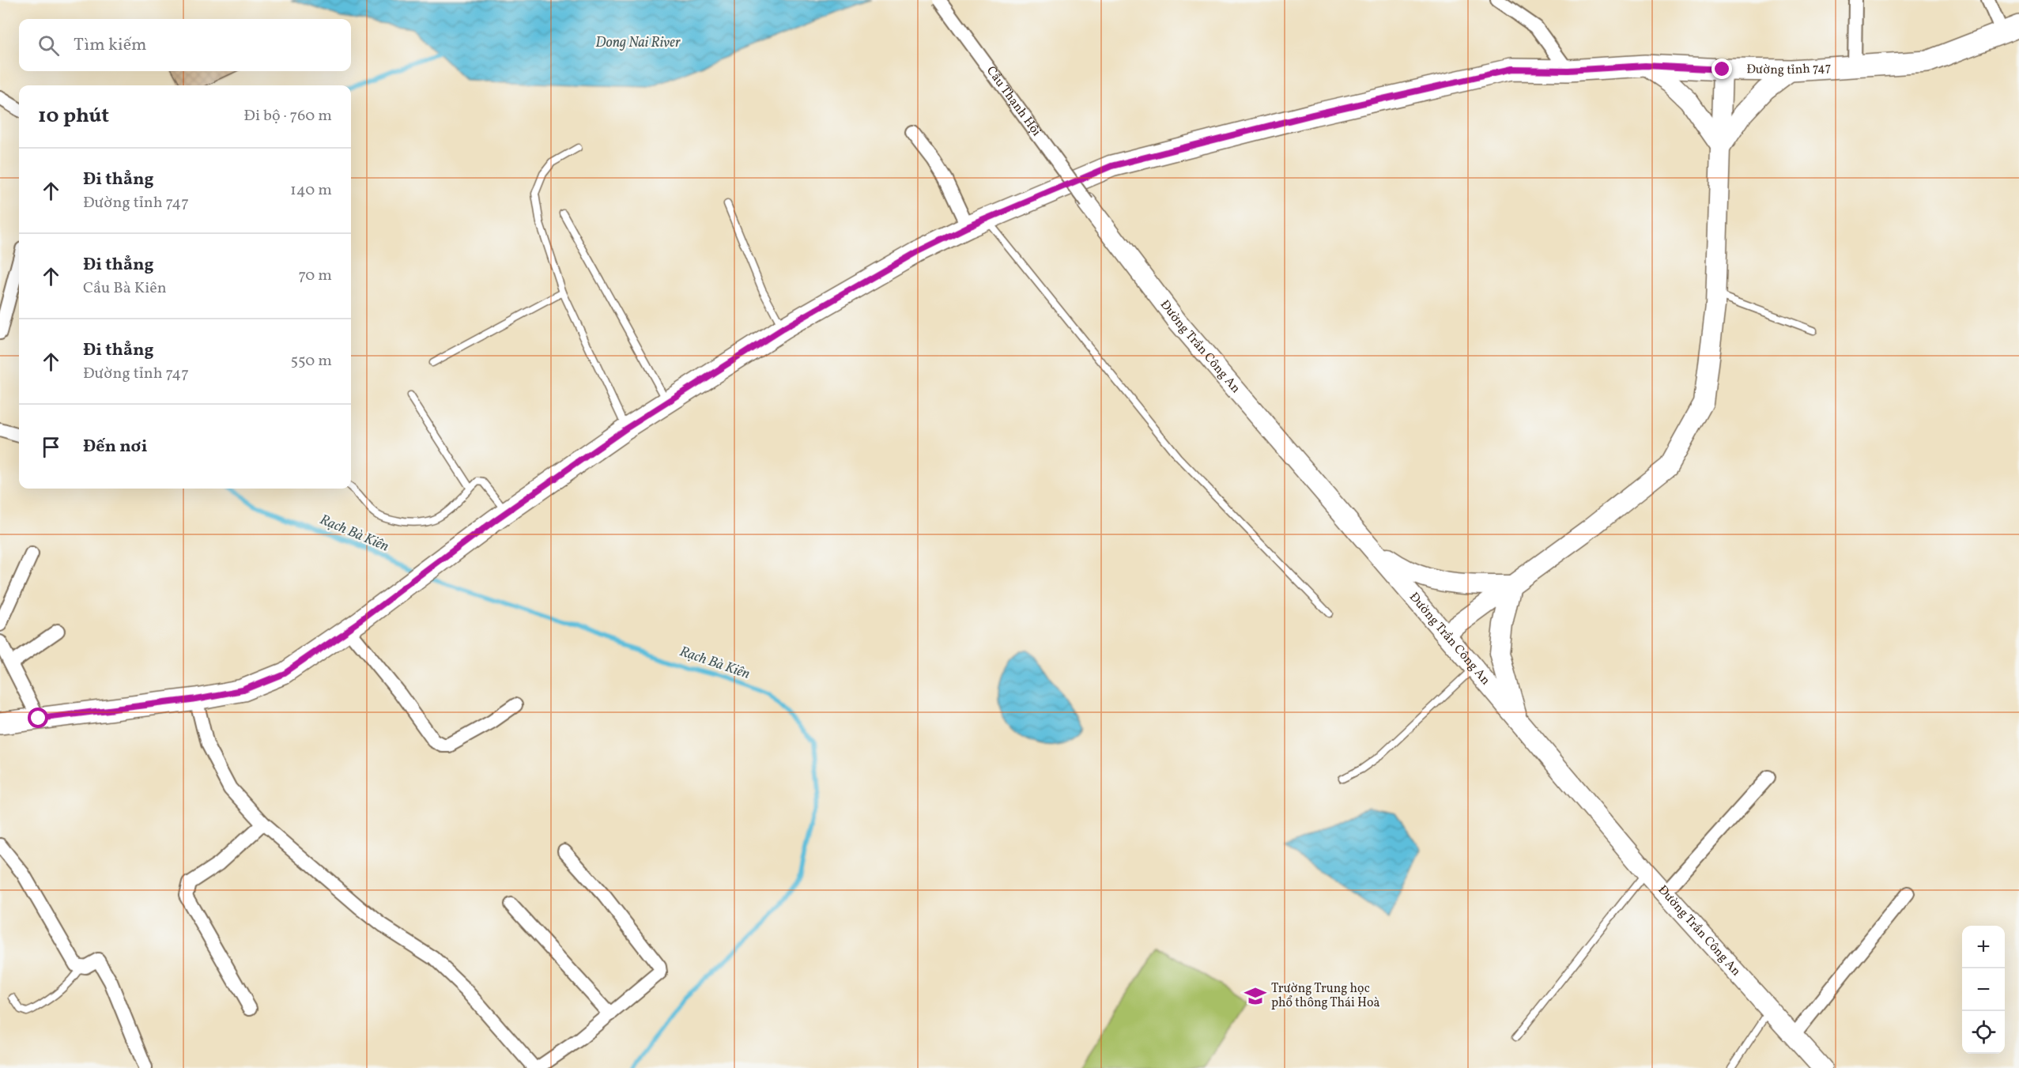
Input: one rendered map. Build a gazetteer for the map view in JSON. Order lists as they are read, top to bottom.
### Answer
{
  "streets": {
    "main road": ["Đường tỉnh 747"],
    "street": ["Cầu Thạnh Hội", "Đường Trần Công An"]
  },
  "crossings": [
    ["Cầu Thạnh Hội", "Đường Trần Công An"]
  ],
  "water": ["Dong Nai River", "Rạch Bà Kiên"],
  "places": {
    "school or university": ["Trường Trung học phổ thông Thái Hoà"]
  },
  "page": {
    "search": "Tìm kiếm",
    "heading": ["10 phút", "Đi bộ · 760 m"],
    "list": [
      ["Đi thẳng", "Đường tỉnh 747", "140 m"],
      ["Đi thẳng", "Cầu Bà Kiên", "70 m"],
      ["Đi thẳng", "Đường tỉnh 747", "550 m"],
      "Đến nơi"
    ],
    "map_buttons": ["+", "−"]
  }
}
